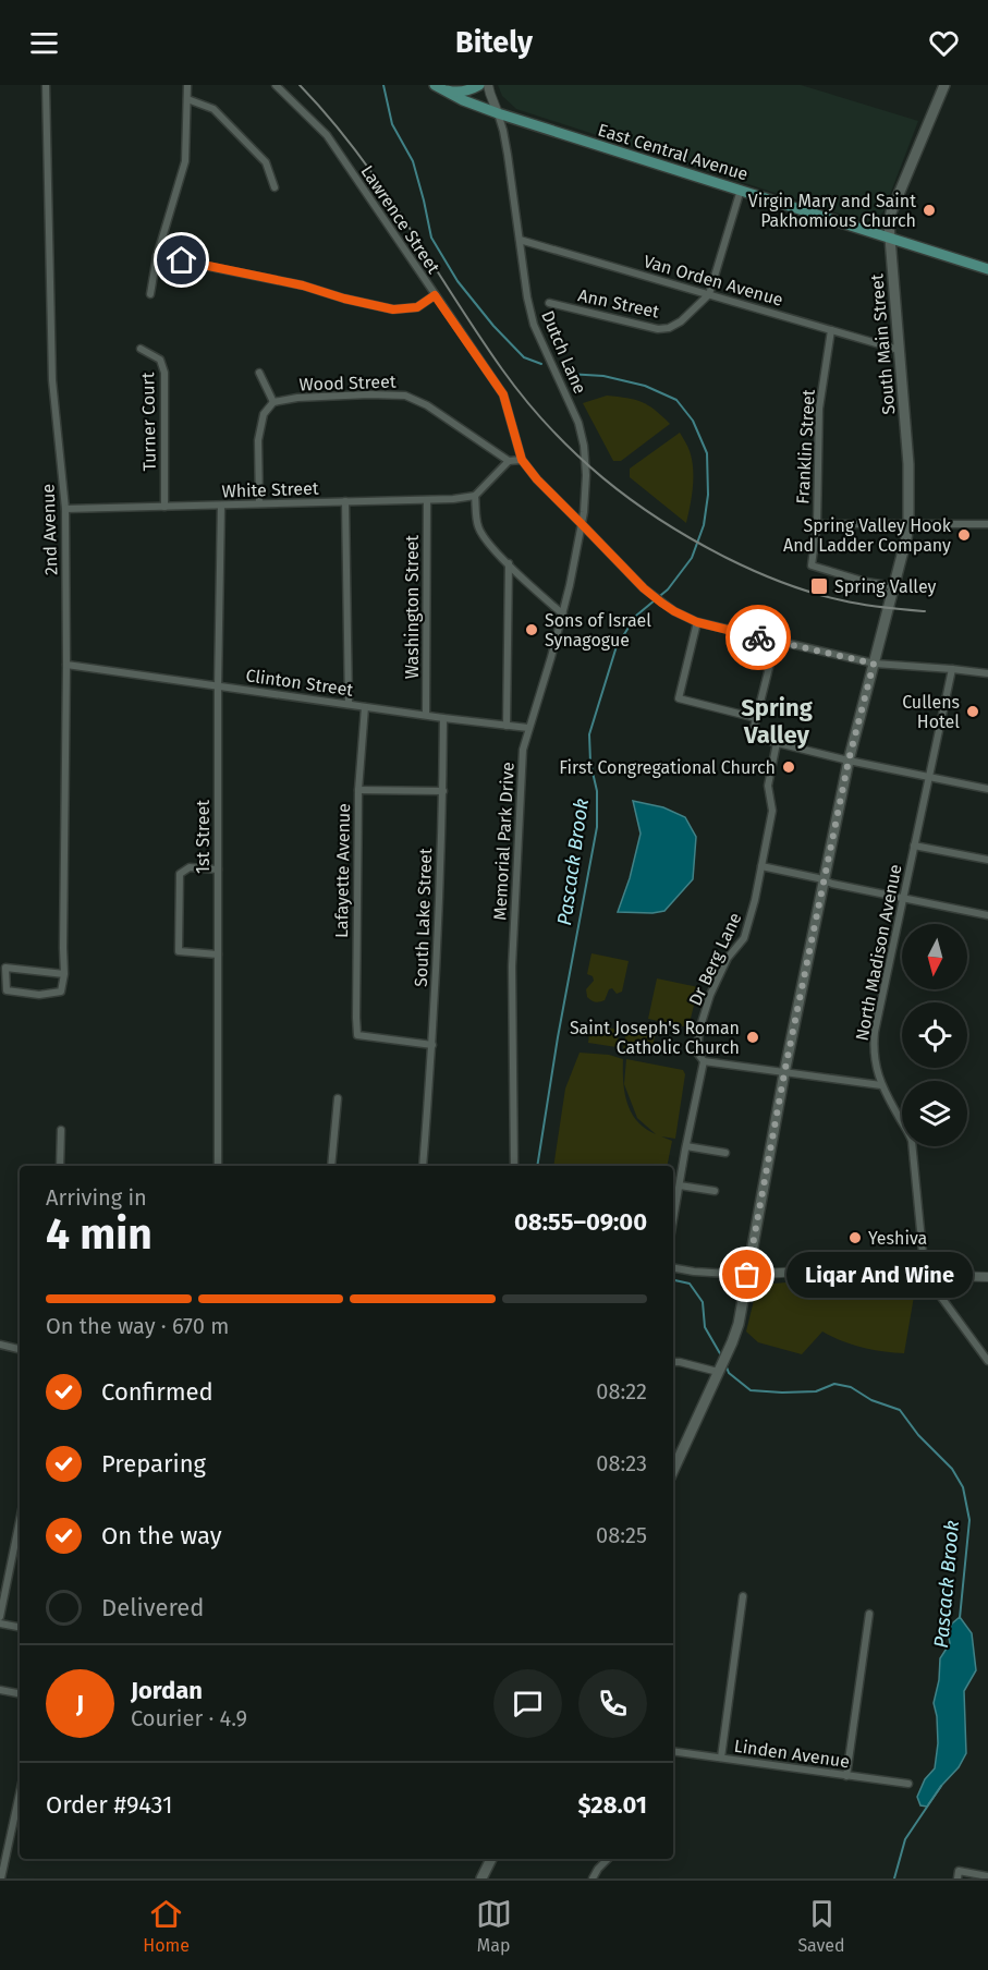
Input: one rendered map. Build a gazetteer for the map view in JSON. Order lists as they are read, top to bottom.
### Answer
{
  "streets": {
    "main road": ["East Central Avenue", "South Main Street"],
    "street": [
      "Lawrence Street",
      "Van Orden Avenue",
      "Ann Street",
      "Dutch Lane",
      "Wood Street",
      "Turner Court",
      "Franklin Street",
      "White Street",
      "2nd Avenue",
      "Washington Street",
      "Clinton Street",
      "1st Street",
      "Memorial Park Drive",
      "Lafayette Avenue",
      "South Lake Street",
      "North Madison Avenue",
      "Dr Berg Lane",
      "Linden Avenue"
    ]
  },
  "crossings": [
    ["East Central Avenue", "South Main Street"],
    ["East Central Avenue", "Dutch Lane"],
    ["Lawrence Street", "South Main Street"],
    ["Lawrence Street", "Dutch Lane"],
    ["Lawrence Street", "Memorial Park Drive"],
    ["Lawrence Street", "North Madison Avenue"],
    ["Van Orden Avenue", "Ann Street"],
    ["Van Orden Avenue", "South Main Street"],
    ["Van Orden Avenue", "Dutch Lane"],
    ["Van Orden Avenue", "Franklin Street"],
    ["Dutch Lane", "Memorial Park Drive"],
    ["Wood Street", "White Street"],
    ["Turner Court", "White Street"],
    ["White Street", "2nd Avenue"],
    ["White Street", "Washington Street"],
    ["White Street", "1st Street"],
    ["2nd Avenue", "Clinton Street"],
    ["Washington Street", "Clinton Street"],
    ["Clinton Street", "1st Street"],
    ["Clinton Street", "Memorial Park Drive"],
    ["Clinton Street", "Lafayette Avenue"],
    ["Clinton Street", "South Lake Street"],
    ["Lafayette Avenue", "South Lake Street"]
  ],
  "districts": ["Spring Valley"],
  "water": ["Pascack Brook"],
  "places": {
    "other": [
      "Virgin Mary and Saint Pakhomious Church",
      "Spring Valley Hook And Ladder Company",
      "Sons of Israel Synagogue",
      "Cullens Hotel",
      "First Congregational Church",
      "Saint Joseph's Roman Catholic Church",
      "Yeshiva",
      "Liqar And Wine"
    ],
    "transit": ["Spring Valley"]
  },
  "north": "bottom",
  "page": {
    "header": "Bitely",
    "heading": ["4 min", "Arriving in", "08:55–09:00"],
    "panel": [
      "Jordan",
      "Courier · 4.9",
      "Order #9431",
      "$28.01"
    ],
    "bubble": "Liqar And Wine",
    "bar": "On the way · 670 m",
    "list": [
      ["Confirmed", "08:22"],
      ["Preparing", "08:23"],
      ["On the way", "08:25"],
      "Delivered"
    ],
    "round": "J",
    "tabs": ["Home", "Map", "Saved"]
  }
}
